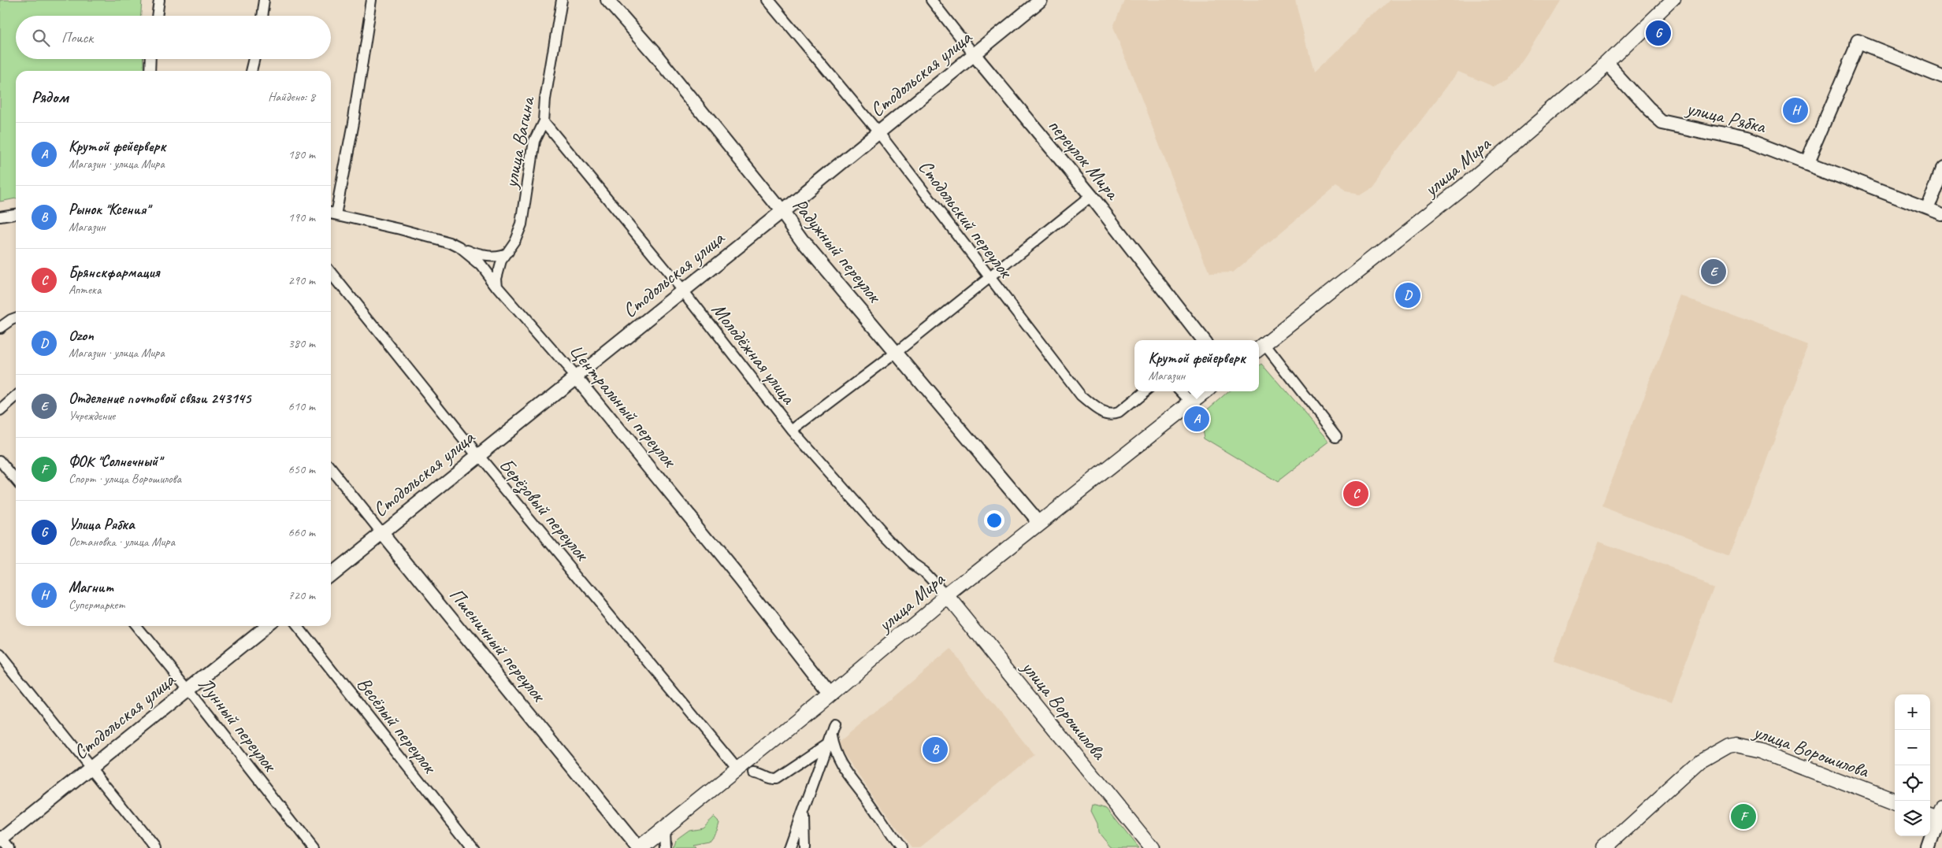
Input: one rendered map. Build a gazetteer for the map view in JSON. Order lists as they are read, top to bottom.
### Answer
{
  "streets": {
    "main road": ["улица Мира", "улица Ворошилова"],
    "street": [
      "Стодольская улица",
      "улица Рябка",
      "улица Вагина",
      "переулок Мира",
      "Стодольский переулок",
      "Радужный переулок",
      "Молодёжная улица",
      "Центральный переулок",
      "Берёзовый переулок",
      "Пшеничный переулок",
      "Лунный переулок",
      "Весёлый переулок"
    ]
  },
  "crossings": [
    ["Стодольская улица", "переулок Мира"],
    ["Стодольская улица", "Стодольский переулок"],
    ["Стодольская улица", "Радужный переулок"],
    ["Стодольская улица", "Молодёжная улица"],
    ["Стодольская улица", "Центральный переулок"],
    ["Стодольская улица", "Берёзовый переулок"],
    ["Стодольская улица", "Пшеничный переулок"],
    ["Стодольская улица", "Лунный переулок"],
    ["улица Рябка", "улица Мира"],
    ["улица Вагина", "Молодёжная улица"],
    ["улица Вагина", "Центральный переулок"],
    ["улица Мира", "Радужный переулок"],
    ["улица Мира", "Молодёжная улица"],
    ["улица Мира", "Центральный переулок"],
    ["улица Мира", "Берёзовый переулок"],
    ["улица Мира", "Пшеничный переулок"],
    ["улица Мира", "улица Ворошилова"],
    ["Молодёжная улица", "улица Ворошилова"]
  ],
  "page": {
    "search": "Поиск",
    "pins": [
      "G",
      "H",
      "E",
      "D",
      "A",
      "C",
      "B",
      "F"
    ],
    "heading": ["Рядом", "Найдено: 8"],
    "list": [
      {
        "mark": "A",
        "name": "Крутой фейерверк",
        "note": "Магазин · улица Мира",
        "value": "180 m"
      },
      {
        "mark": "B",
        "name": "Рынок \"Ксения\"",
        "note": "Магазин",
        "value": "190 m"
      },
      {
        "mark": "C",
        "name": "Брянскфармация",
        "note": "Аптека",
        "value": "290 m"
      },
      {
        "mark": "D",
        "name": "Ozon",
        "note": "Магазин · улица Мира",
        "value": "380 m"
      },
      {
        "mark": "E",
        "name": "Отделение почтовой связи 243145",
        "note": "Учреждение",
        "value": "610 m"
      },
      {
        "mark": "F",
        "name": "ФОК \"Солнечный\"",
        "note": "Спорт · улица Ворошилова",
        "value": "650 m"
      },
      {
        "mark": "G",
        "name": "Улица Рябка",
        "note": "Остановка · улица Мира",
        "value": "660 m"
      },
      {
        "mark": "H",
        "name": "Магнит",
        "note": "Супермаркет",
        "value": "720 m"
      }
    ],
    "popup": ["Крутой фейерверк", "Магазин"],
    "map_buttons": ["+", "−"]
  }
}
